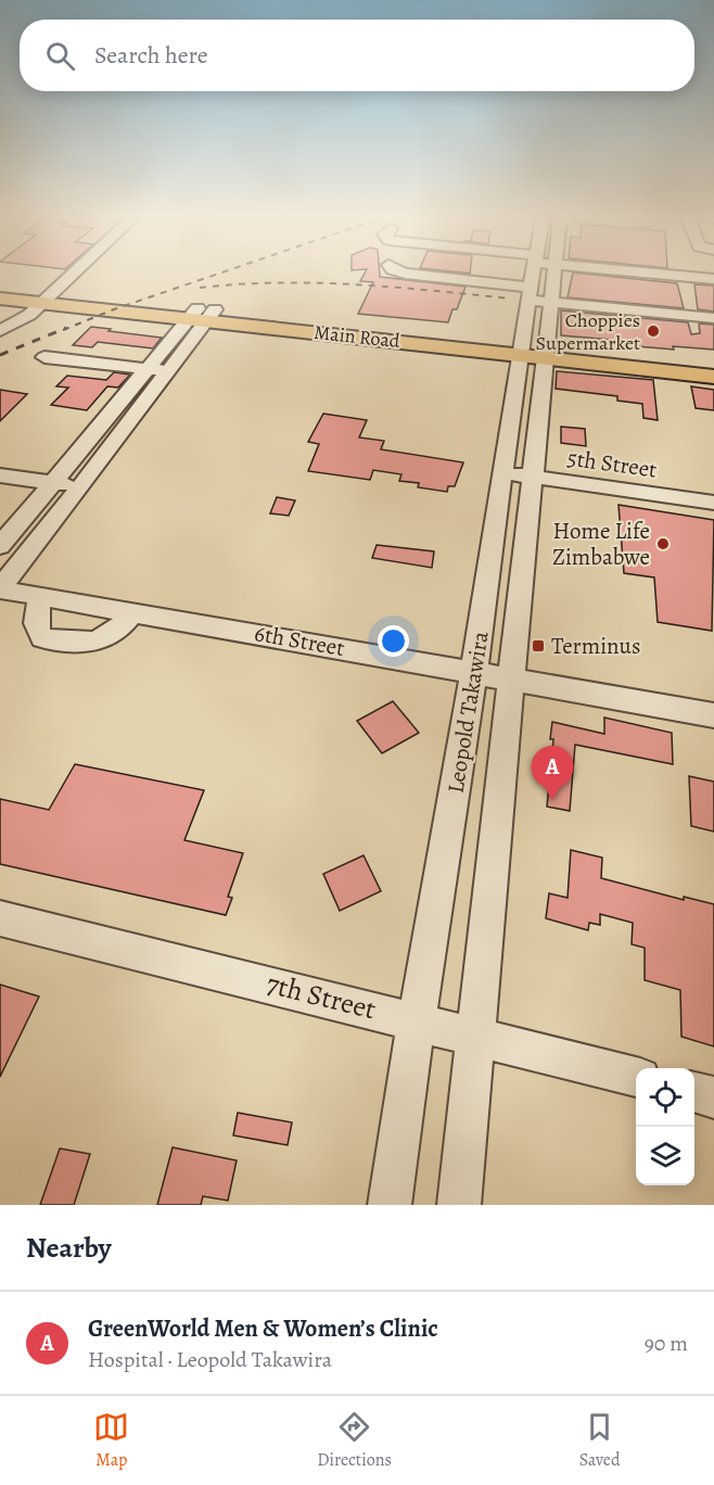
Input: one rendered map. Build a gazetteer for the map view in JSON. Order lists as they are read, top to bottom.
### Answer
{
  "streets": {
    "main road": ["Main Road"],
    "street": [
      "5th Street",
      "6th Street",
      "Leopold Takawira",
      "7th Street"
    ]
  },
  "crossings": [
    ["Main Road", "Leopold Takawira"],
    ["5th Street", "Leopold Takawira"],
    ["6th Street", "Leopold Takawira"],
    ["Leopold Takawira", "7th Street"]
  ],
  "places": {
    "other": ["Choppies Supermarket", "Home Life Zimbabwe"],
    "transit": ["Terminus"]
  },
  "page": {
    "search": "Search here",
    "pins": "A",
    "heading": "Nearby",
    "list": [
      {
        "mark": "A",
        "name": "GreenWorld Men & Women’s Clinic",
        "note": "Hospital · Leopold Takawira",
        "value": "90 m"
      }
    ],
    "nav": ["Map", "Directions", "Saved"]
  }
}
